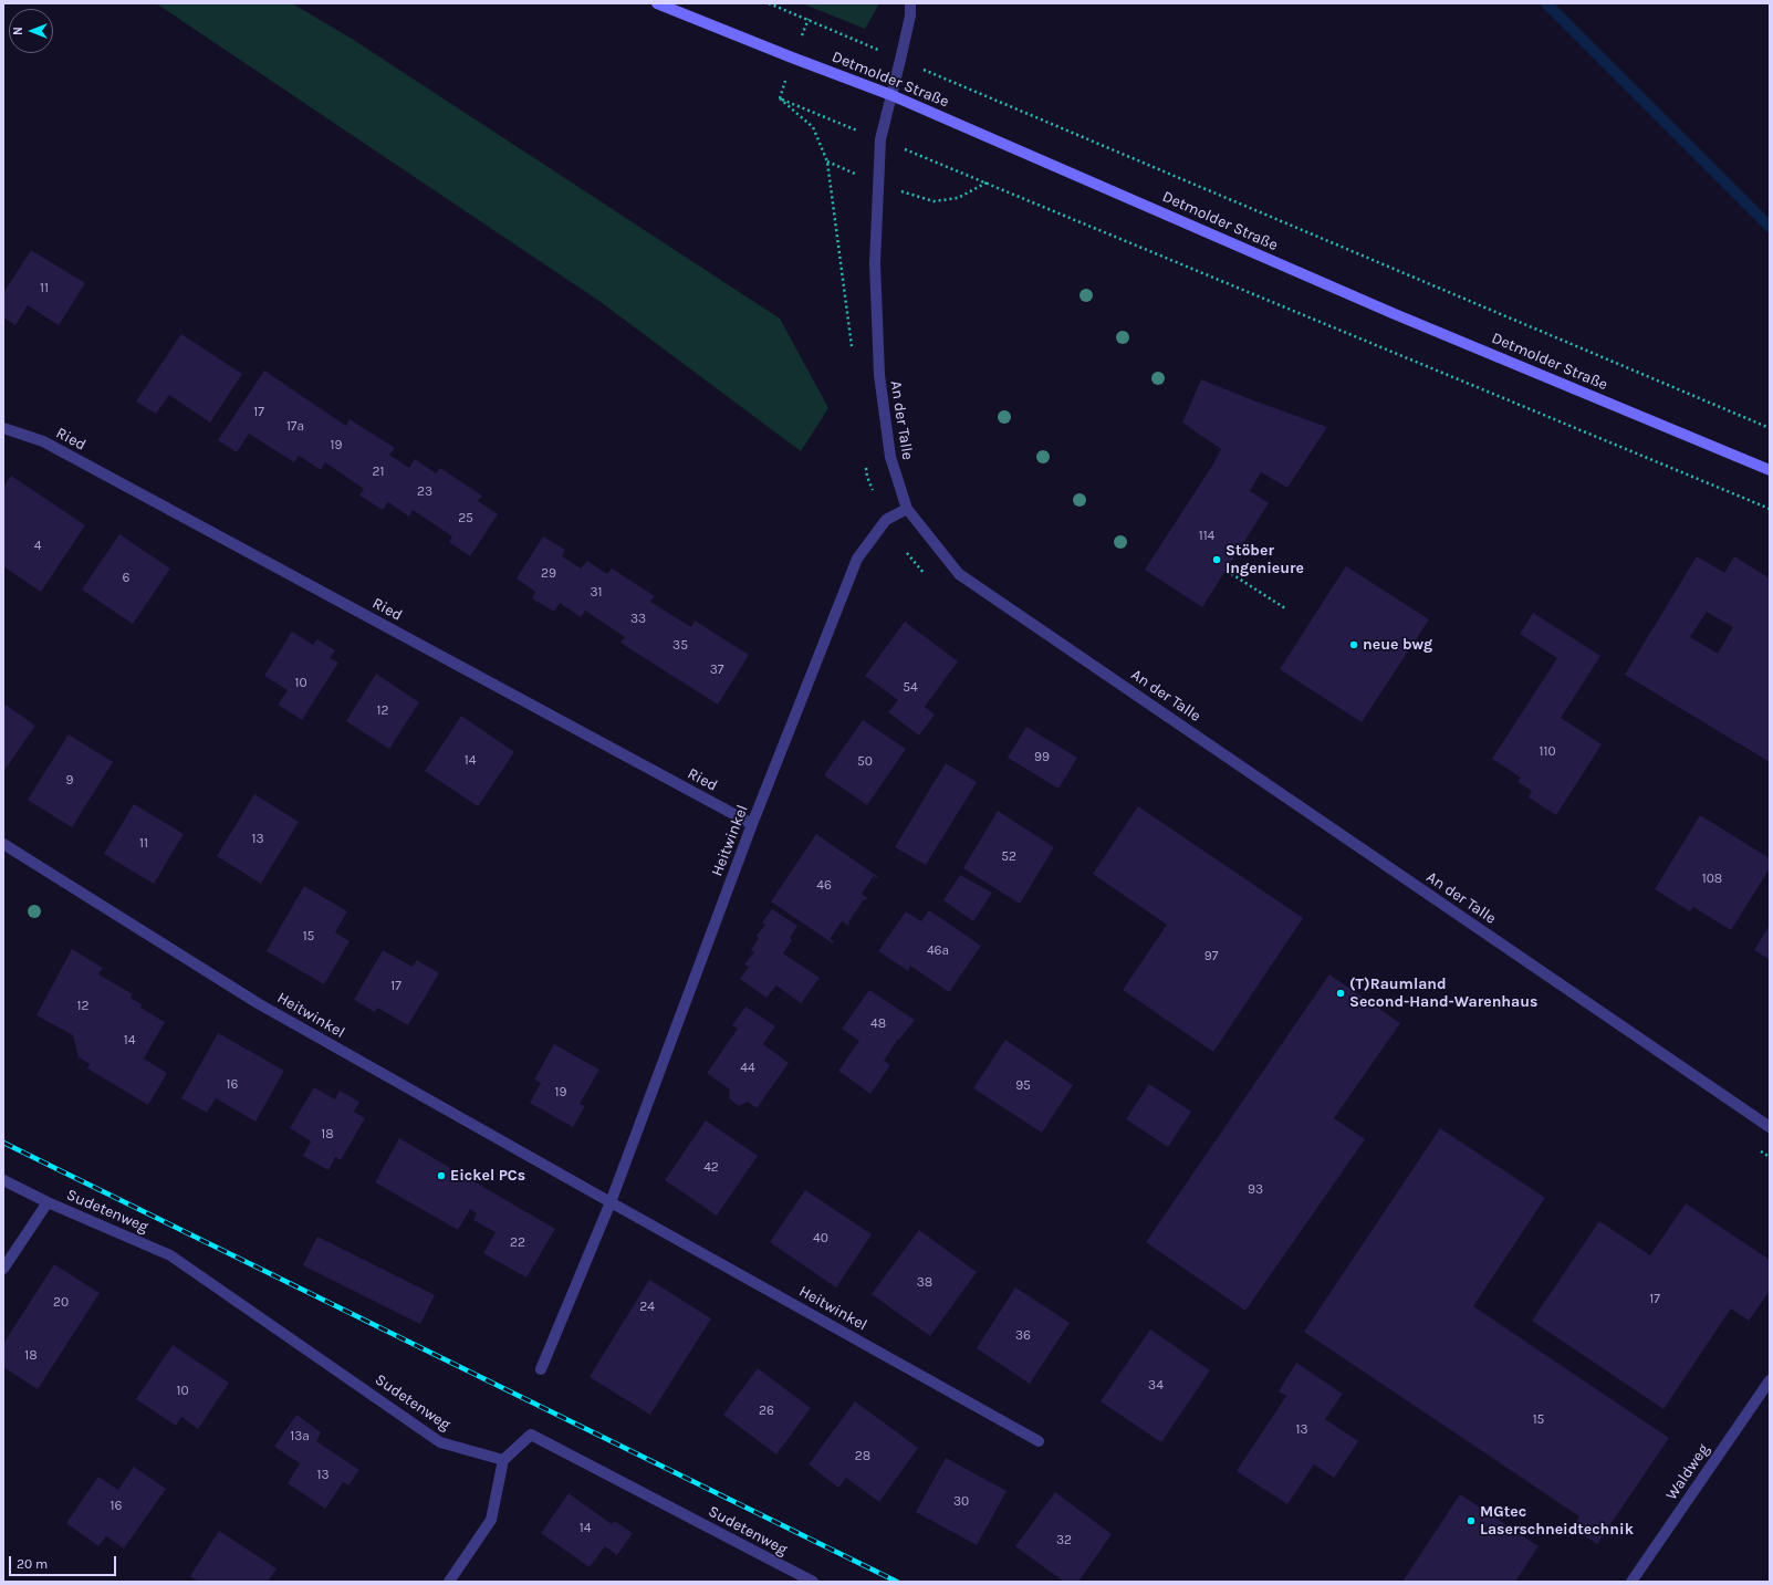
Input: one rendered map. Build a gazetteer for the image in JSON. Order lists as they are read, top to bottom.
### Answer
{
  "streets": {
    "street": [
      "Detmolder Straße",
      "An der Talle",
      "Ried",
      "Heitwinkel",
      "Sudetenweg",
      "Waldweg"
    ]
  },
  "crossings": [
    ["Detmolder Straße", "An der Talle"],
    ["An der Talle", "Heitwinkel"],
    ["Ried", "Heitwinkel"]
  ],
  "places": [
    "Stöber Ingenieure",
    "neue bwg",
    "(T)Raumland Second-Hand-Warenhaus",
    "Eickel PCs",
    "MGtec Laserschneidtechnik"
  ],
  "house_numbers": [
    "11",
    "17",
    "17a",
    "19",
    "21",
    "23",
    "25",
    "114",
    "4",
    "29",
    "6",
    "31",
    "33",
    "35",
    "37",
    "10",
    "54",
    "12",
    "110",
    "99",
    "14",
    "50",
    "9",
    "13",
    "11",
    "52",
    "108",
    "46",
    "15",
    "46a",
    "97",
    "17",
    "12",
    "48",
    "14",
    "44",
    "16",
    "95",
    "19",
    "18",
    "42",
    "93",
    "40",
    "22",
    "38",
    "17",
    "20",
    "24",
    "36",
    "18",
    "34",
    "10",
    "26",
    "15",
    "13",
    "13a",
    "28",
    "13",
    "30",
    "16",
    "14",
    "32"
  ],
  "scale_bar": "20 m",
  "north": "left"
}
